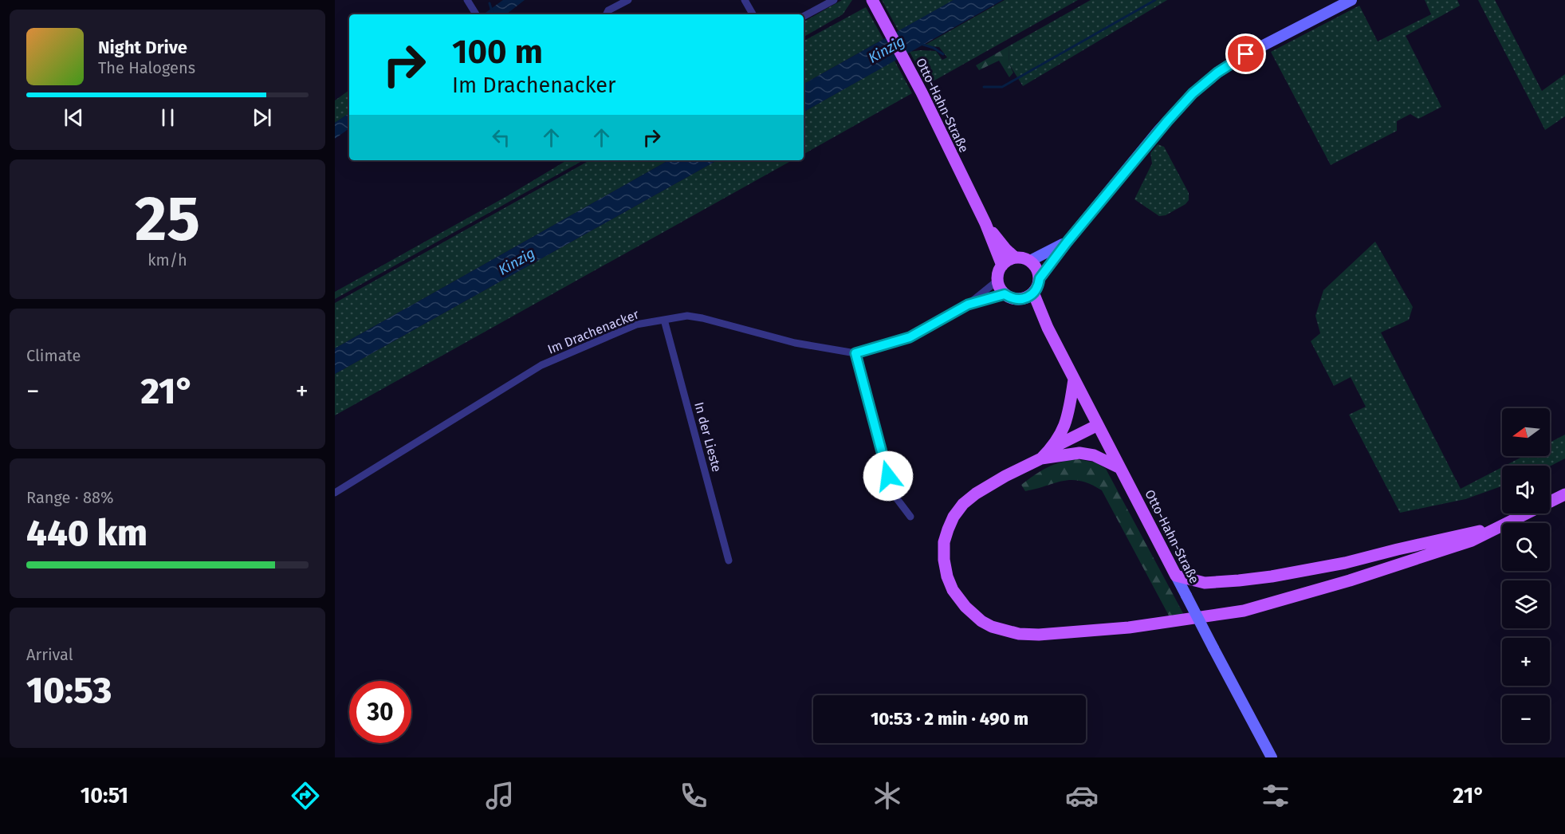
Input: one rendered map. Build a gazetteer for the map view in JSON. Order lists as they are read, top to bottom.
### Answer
{
  "streets": {
    "main road": ["Otto-Hahn-Straße"],
    "street": ["Im Drachenacker", "In der Lieste"]
  },
  "crossings": [
    ["Otto-Hahn-Straße", "Im Drachenacker"],
    ["Im Drachenacker", "In der Lieste"]
  ],
  "water": ["Kinzig"],
  "north": "left",
  "page": {
    "turn": ["100 m", "Im Drachenacker"],
    "song": ["Night Drive", "The Halogens"],
    "tile": [
      ["25", "km/h"],
      "Climate",
      ["Range · 88%", "440 km"],
      ["Arrival", "10:53"]
    ],
    "heat": ["−", "21°", "+"],
    "map_buttons": ["+", "−"],
    "limit": "30",
    "trip": "10:53 · 2 min · 490 m",
    "tabs": ["10:51", "21°"]
  }
}
